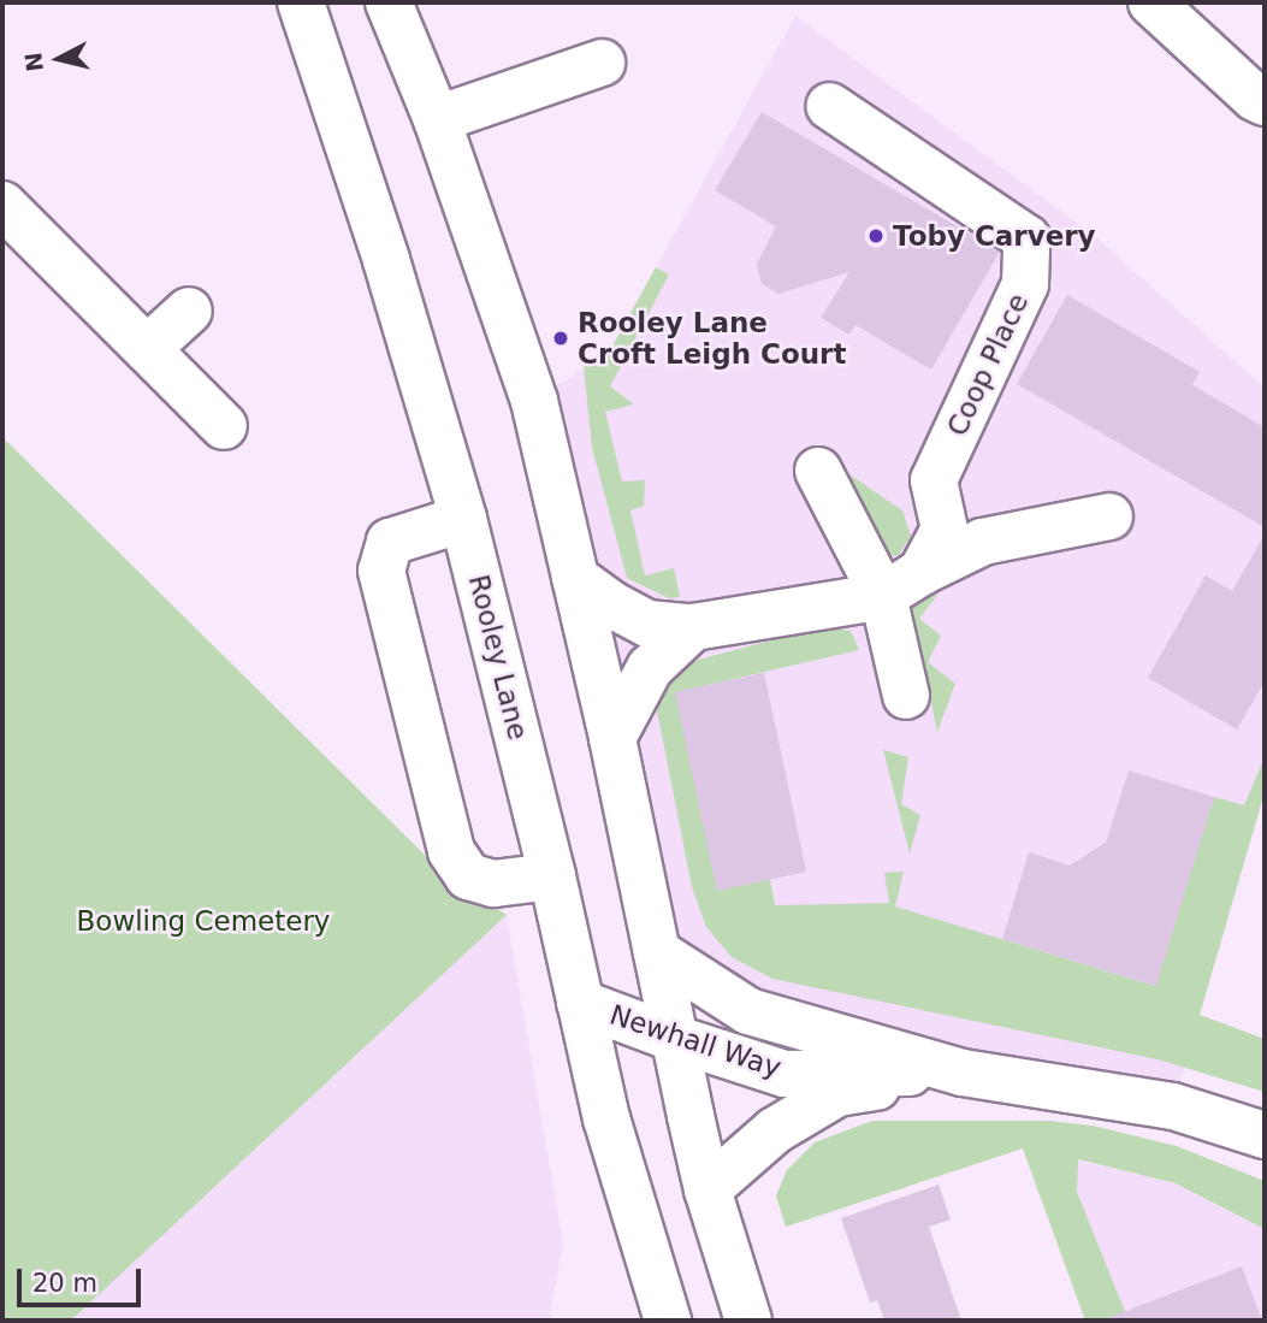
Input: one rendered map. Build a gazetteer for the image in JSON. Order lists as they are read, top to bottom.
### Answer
{
  "streets": {
    "main road": ["Coop Place", "Rooley Lane", "Newhall Way"]
  },
  "crossings": [
    ["Rooley Lane", "Newhall Way"]
  ],
  "parks": ["Bowling Cemetery"],
  "places": ["Toby Carvery", "Rooley Lane Croft Leigh Court"],
  "scale_bar": "20 m",
  "north": "left"
}
